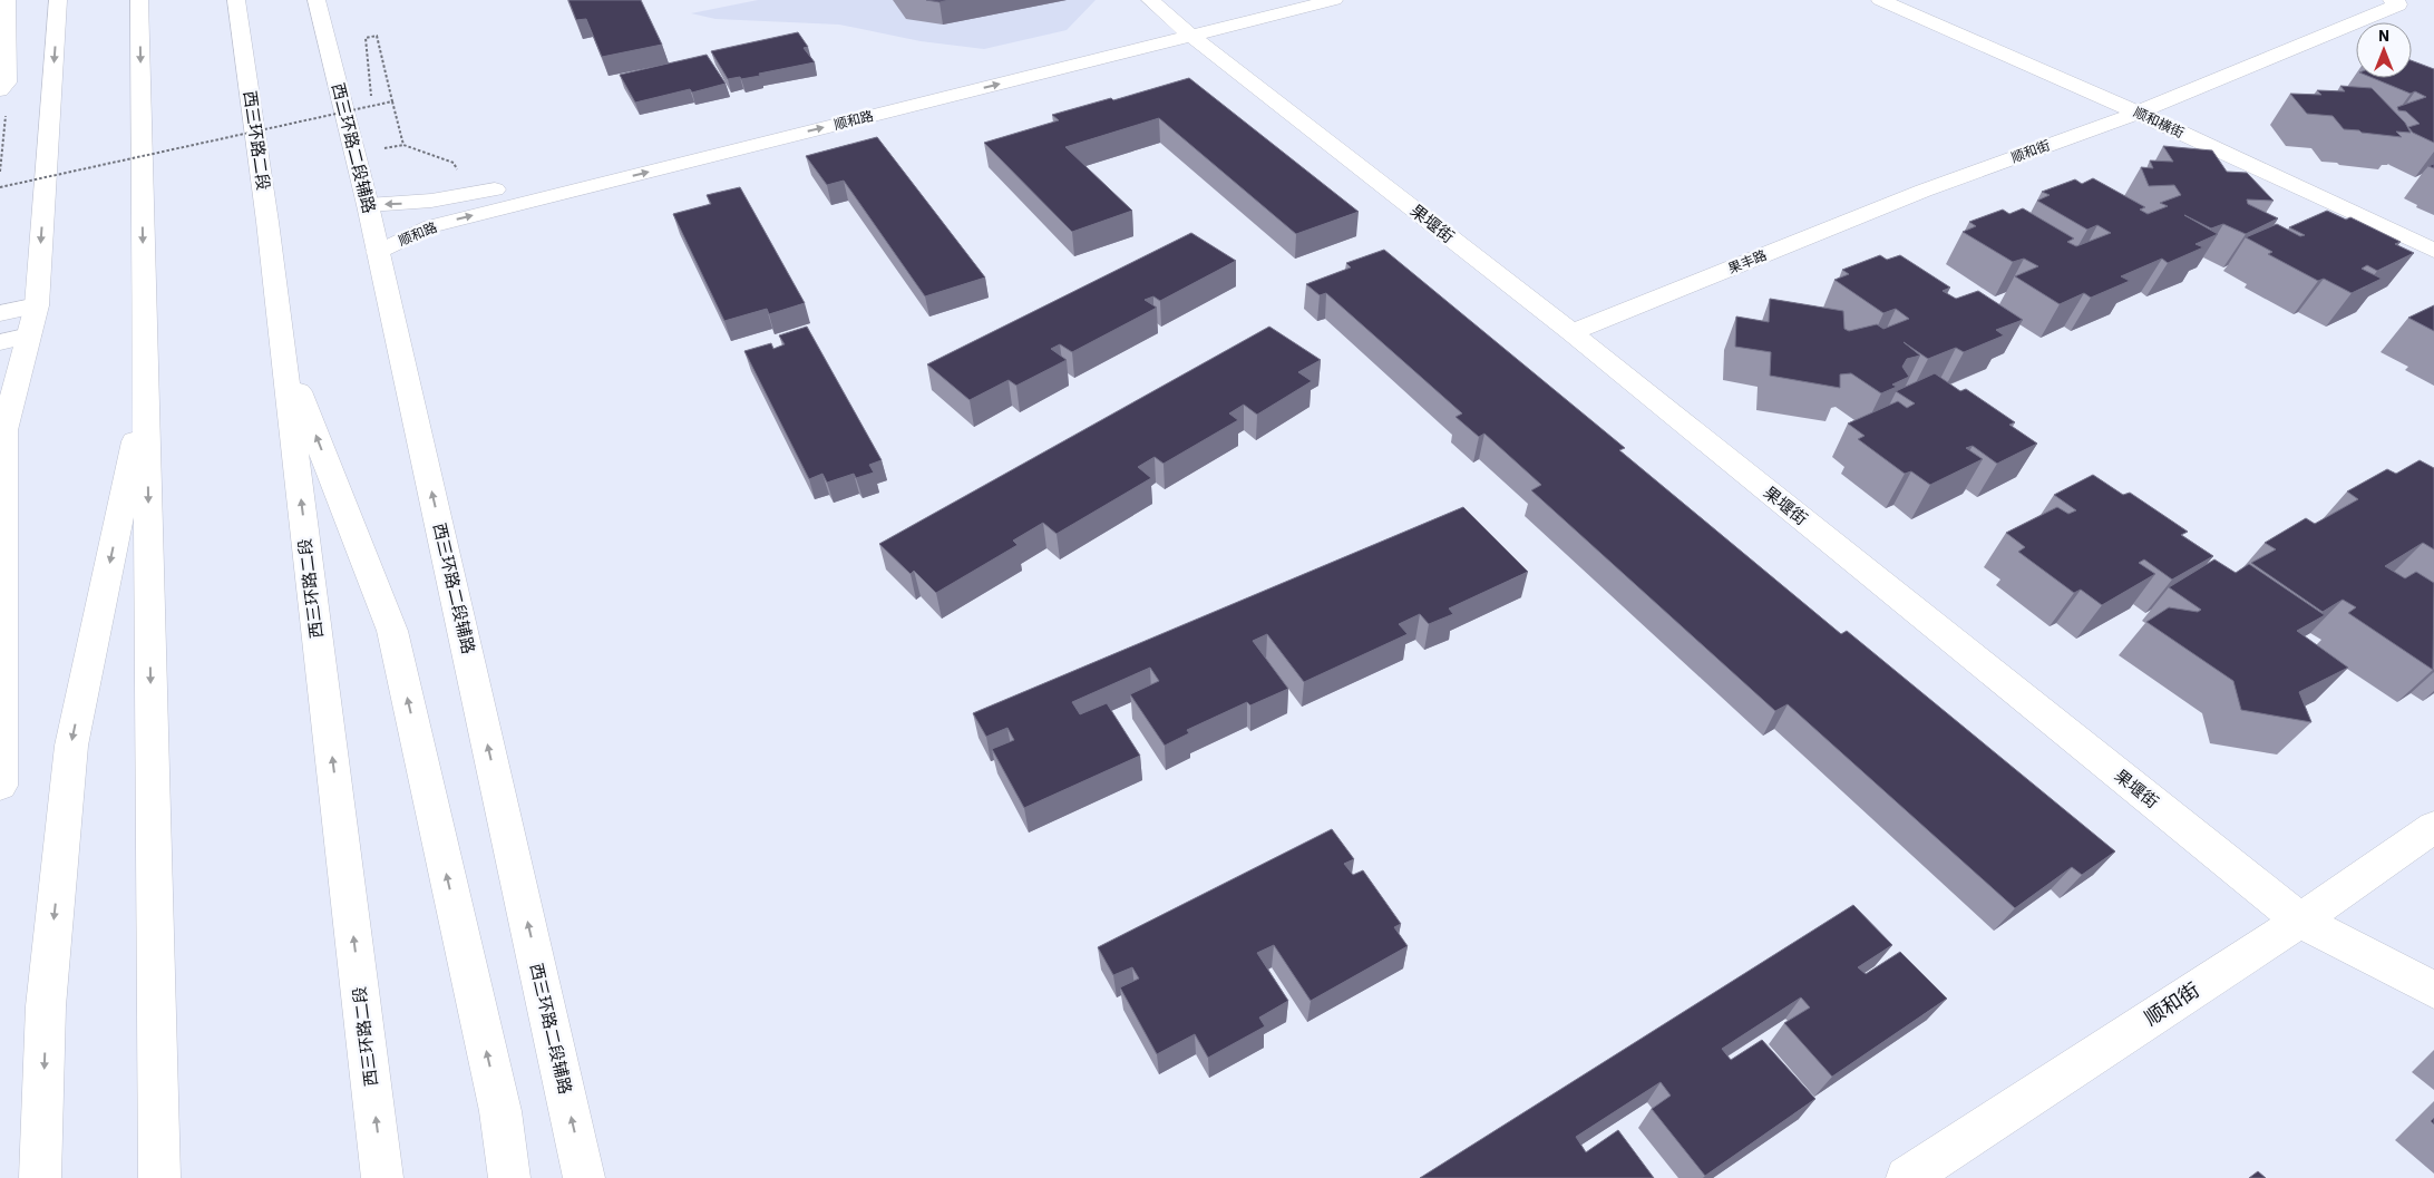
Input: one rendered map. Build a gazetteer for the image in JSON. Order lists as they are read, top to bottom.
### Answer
{
  "streets": {
    "main road": [
      "顺和路",
      "顺和横街",
      "西三环路二段",
      "西三环路二段辅路",
      "顺和街",
      "果堰街",
      "果丰路"
    ]
  },
  "crossings": [
    ["顺和路", "西三环路二段辅路"],
    ["顺和路", "果堰街"],
    ["顺和横街", "顺和街"],
    ["顺和街", "果堰街"],
    ["顺和街", "果丰路"],
    ["果堰街", "果丰路"]
  ],
  "north": "top"
}
